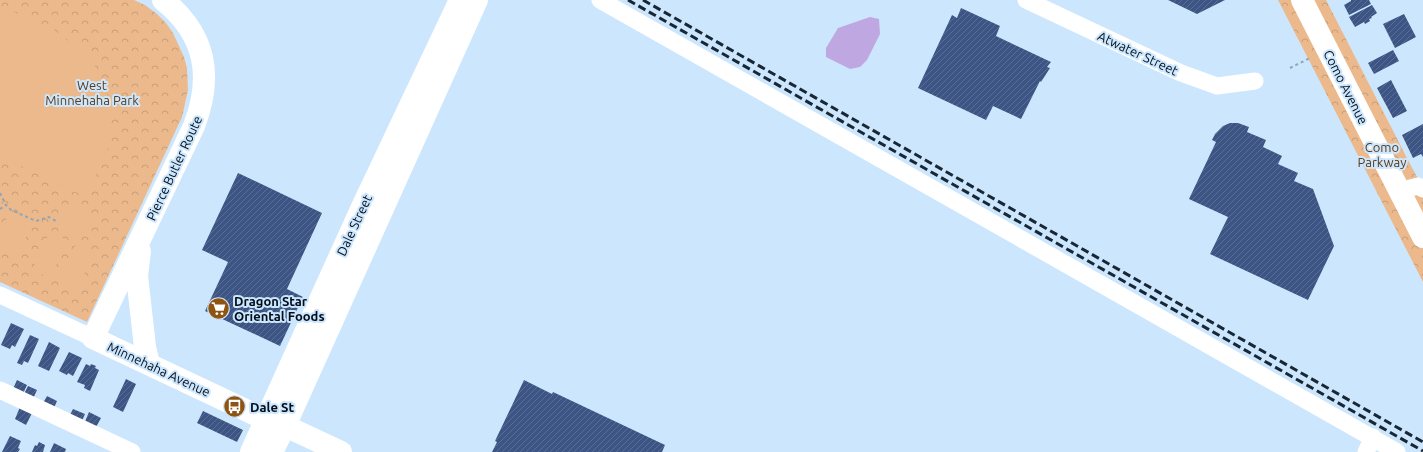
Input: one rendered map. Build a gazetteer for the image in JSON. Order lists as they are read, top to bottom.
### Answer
{
  "streets": {
    "main road": [
      "Como Avenue",
      "Pierce Butler Route",
      "Dale Street",
      "Minnehaha Avenue"
    ],
    "street": ["Atwater Street"]
  },
  "crossings": [
    ["Pierce Butler Route", "Minnehaha Avenue"],
    ["Dale Street", "Minnehaha Avenue"]
  ],
  "parks": ["West Minnehaha Park", "Como Parkway"],
  "places": {
    "supermarket": ["Dragon Star Oriental Foods"],
    "bus stop": ["Dale St"]
  }
}
